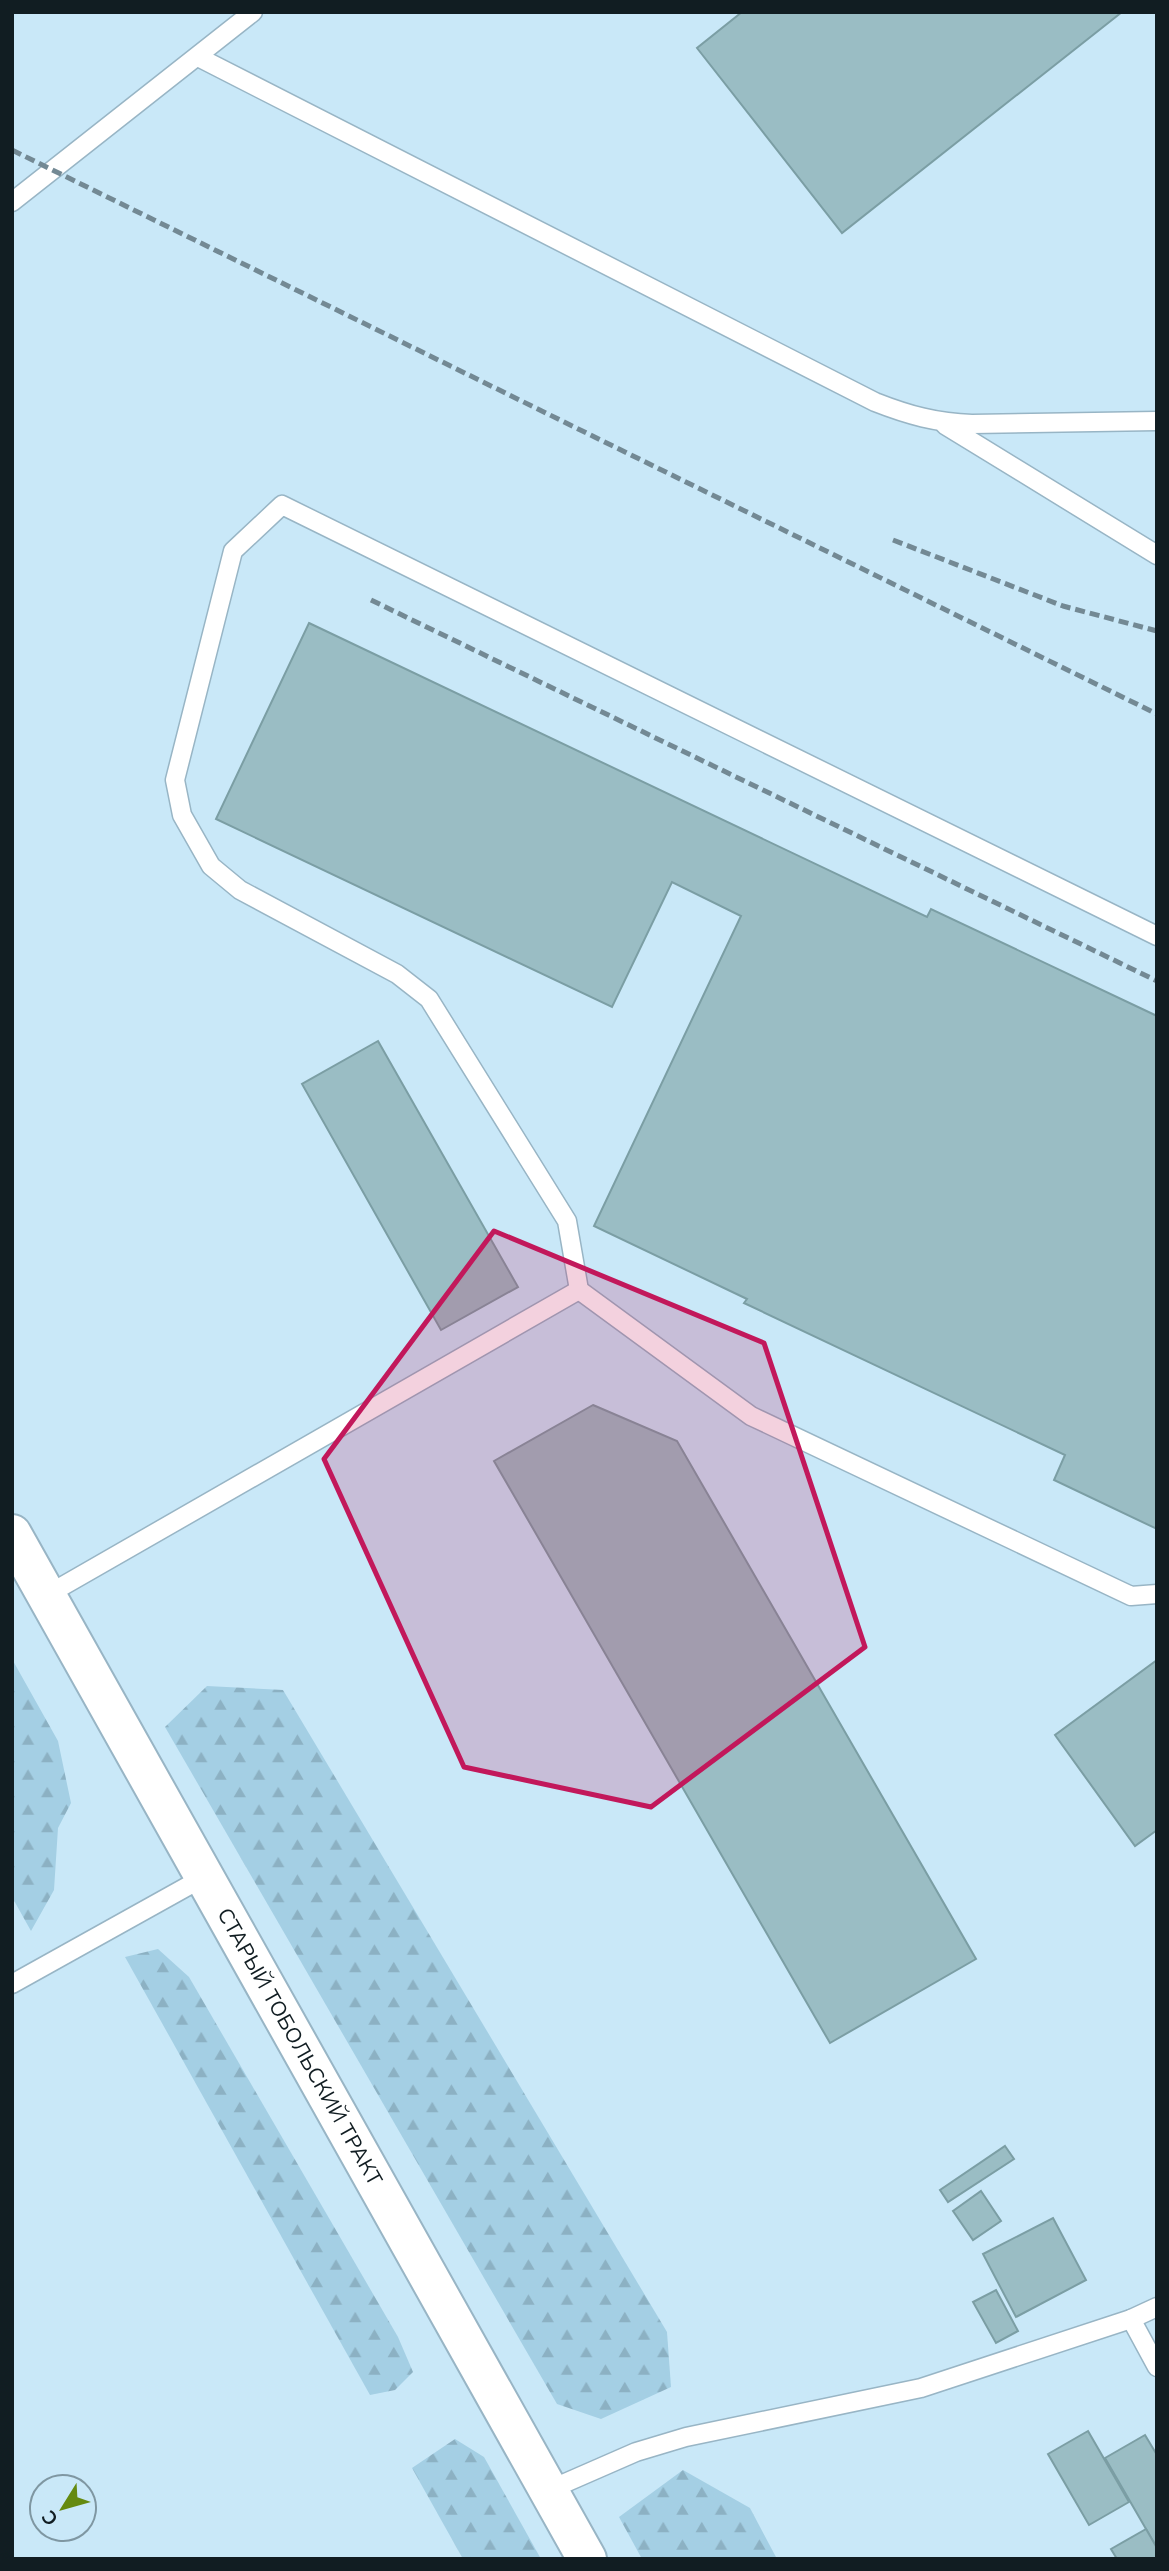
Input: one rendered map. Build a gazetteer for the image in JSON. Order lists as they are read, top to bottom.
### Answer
{
  "streets": {
    "street": ["СТАРЫЙ ТОБОЛЬСКИЙ ТРАКТ"]
  },
  "north": "bottom left"
}
